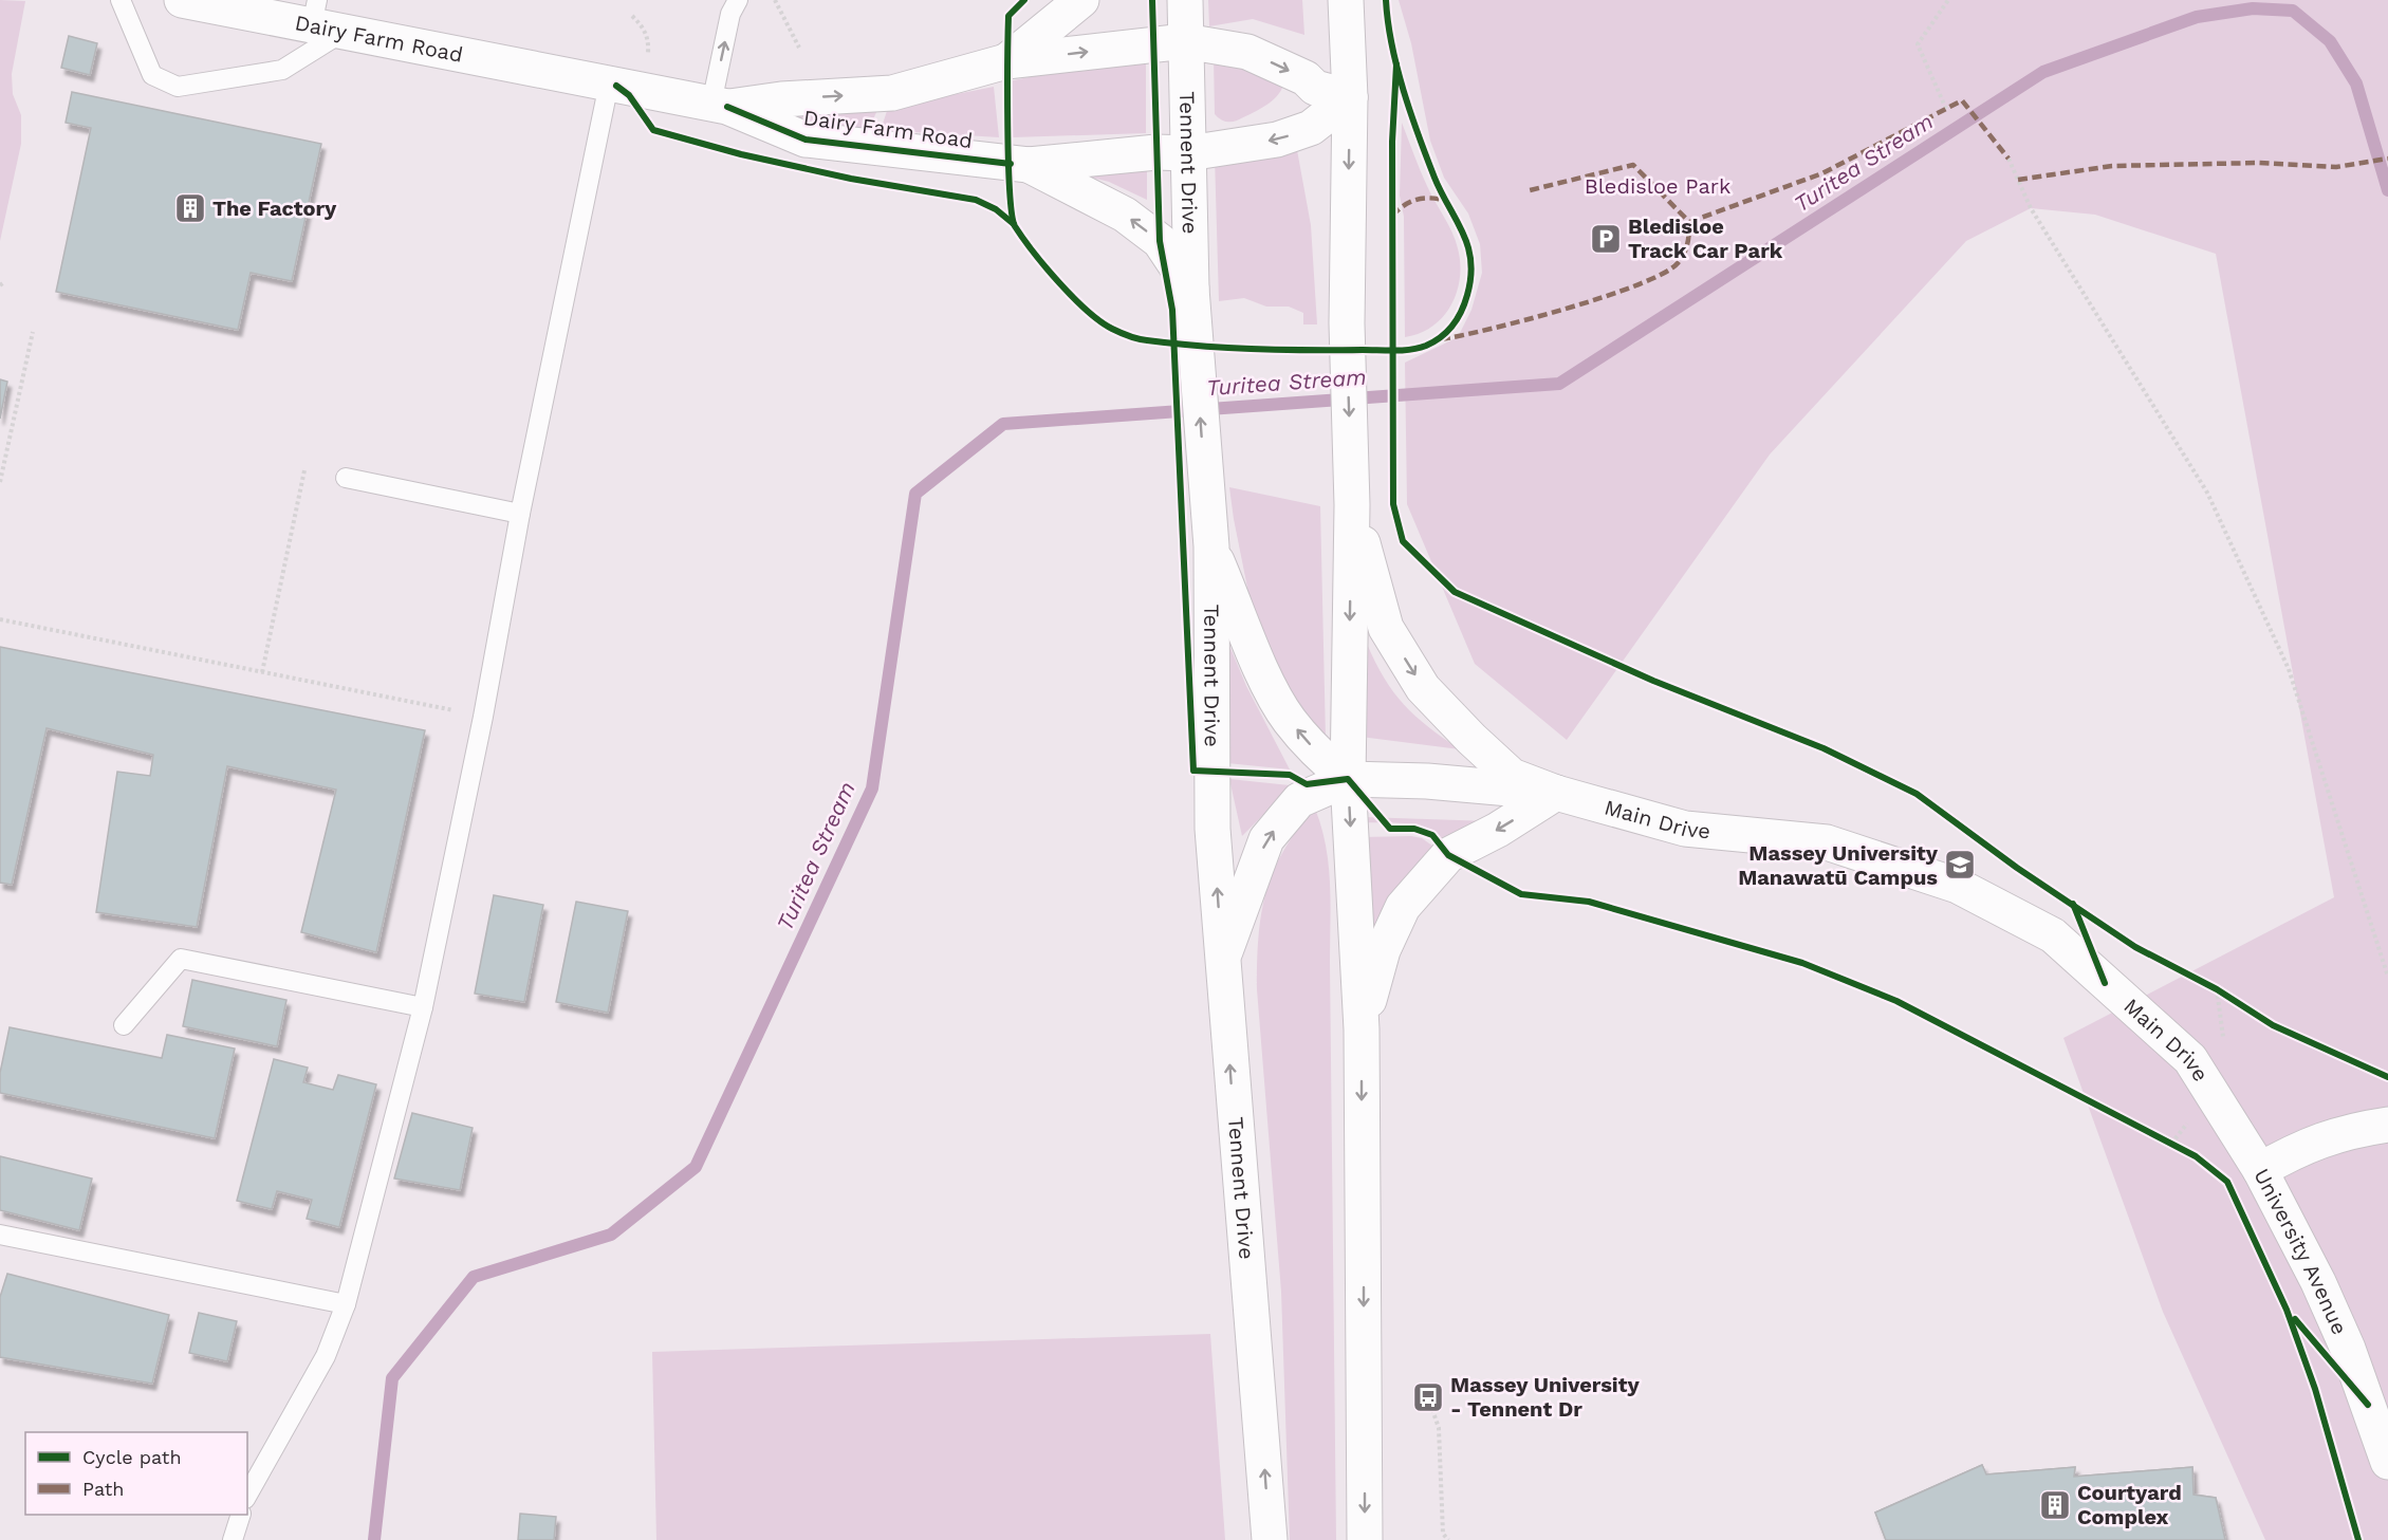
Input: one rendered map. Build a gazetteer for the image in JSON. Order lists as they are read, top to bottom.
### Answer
{
  "streets": {
    "main road": [
      "Dairy Farm Road",
      "Tennent Drive",
      "Main Drive",
      "University Avenue"
    ]
  },
  "crossings": [
    ["Dairy Farm Road", "Tennent Drive"],
    ["Main Drive", "University Avenue"]
  ],
  "water": ["Turitea Stream"],
  "parks": ["Bledisloe Park"],
  "places": {
    "building": ["The Factory", "Courtyard Complex"],
    "parking": ["Bledisloe Track Car Park"],
    "school or university": ["Massey University Manawatū Campus"],
    "bus stop": ["Massey University - Tennent Dr"]
  },
  "legend": ["Cycle path", "Path"]
}
